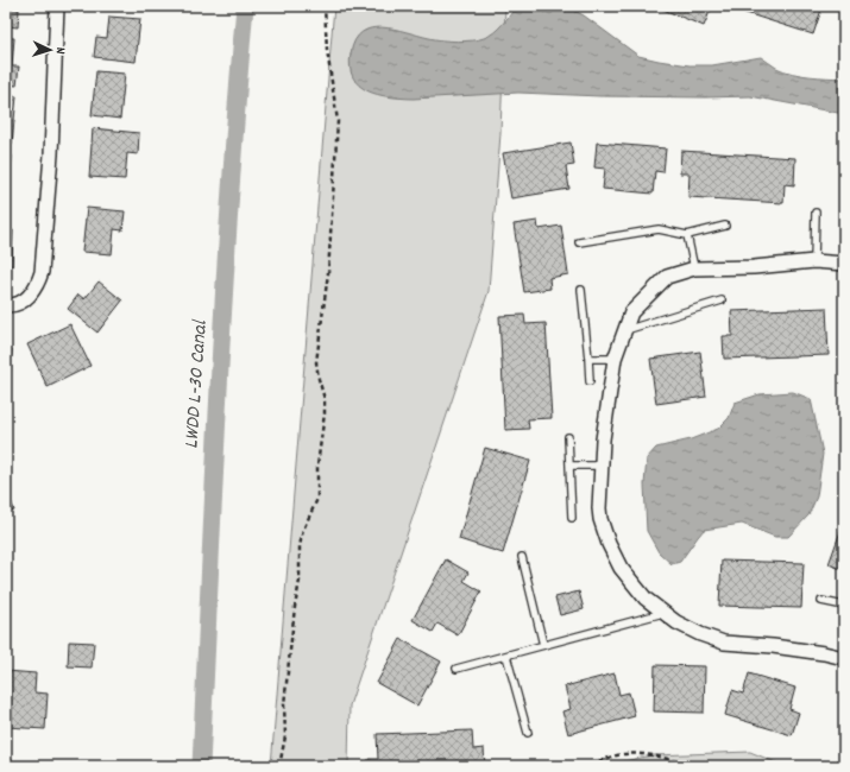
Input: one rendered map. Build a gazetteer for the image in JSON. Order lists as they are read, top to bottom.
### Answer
{
  "water": ["LWDD L-30 Canal"],
  "north": "right"
}
